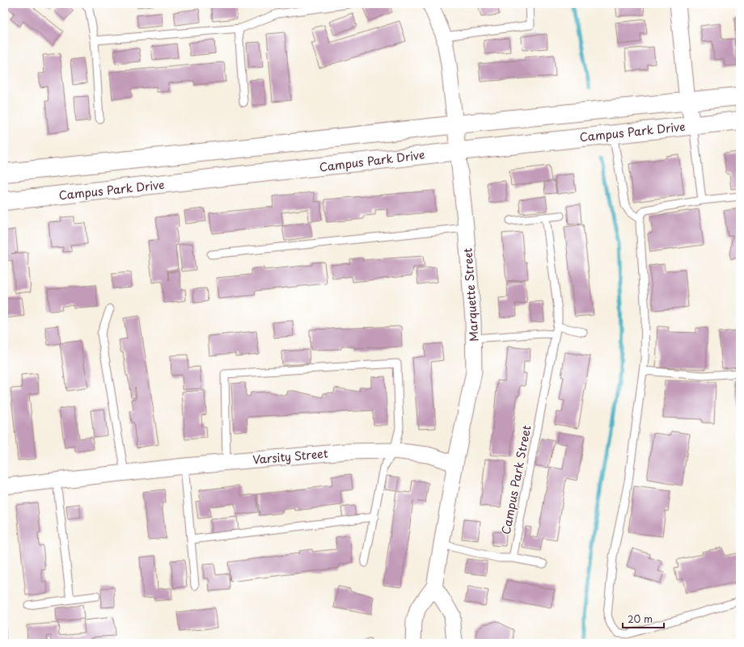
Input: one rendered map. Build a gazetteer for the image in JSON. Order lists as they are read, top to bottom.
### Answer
{
  "streets": {
    "street": ["Campus Park Drive", "Marquette Street", "Varsity Street"],
    "lane": ["Campus Park Street"]
  },
  "crossings": [
    ["Campus Park Drive", "Marquette Street"],
    ["Marquette Street", "Varsity Street"]
  ],
  "scale_bar": "20 m"
}
